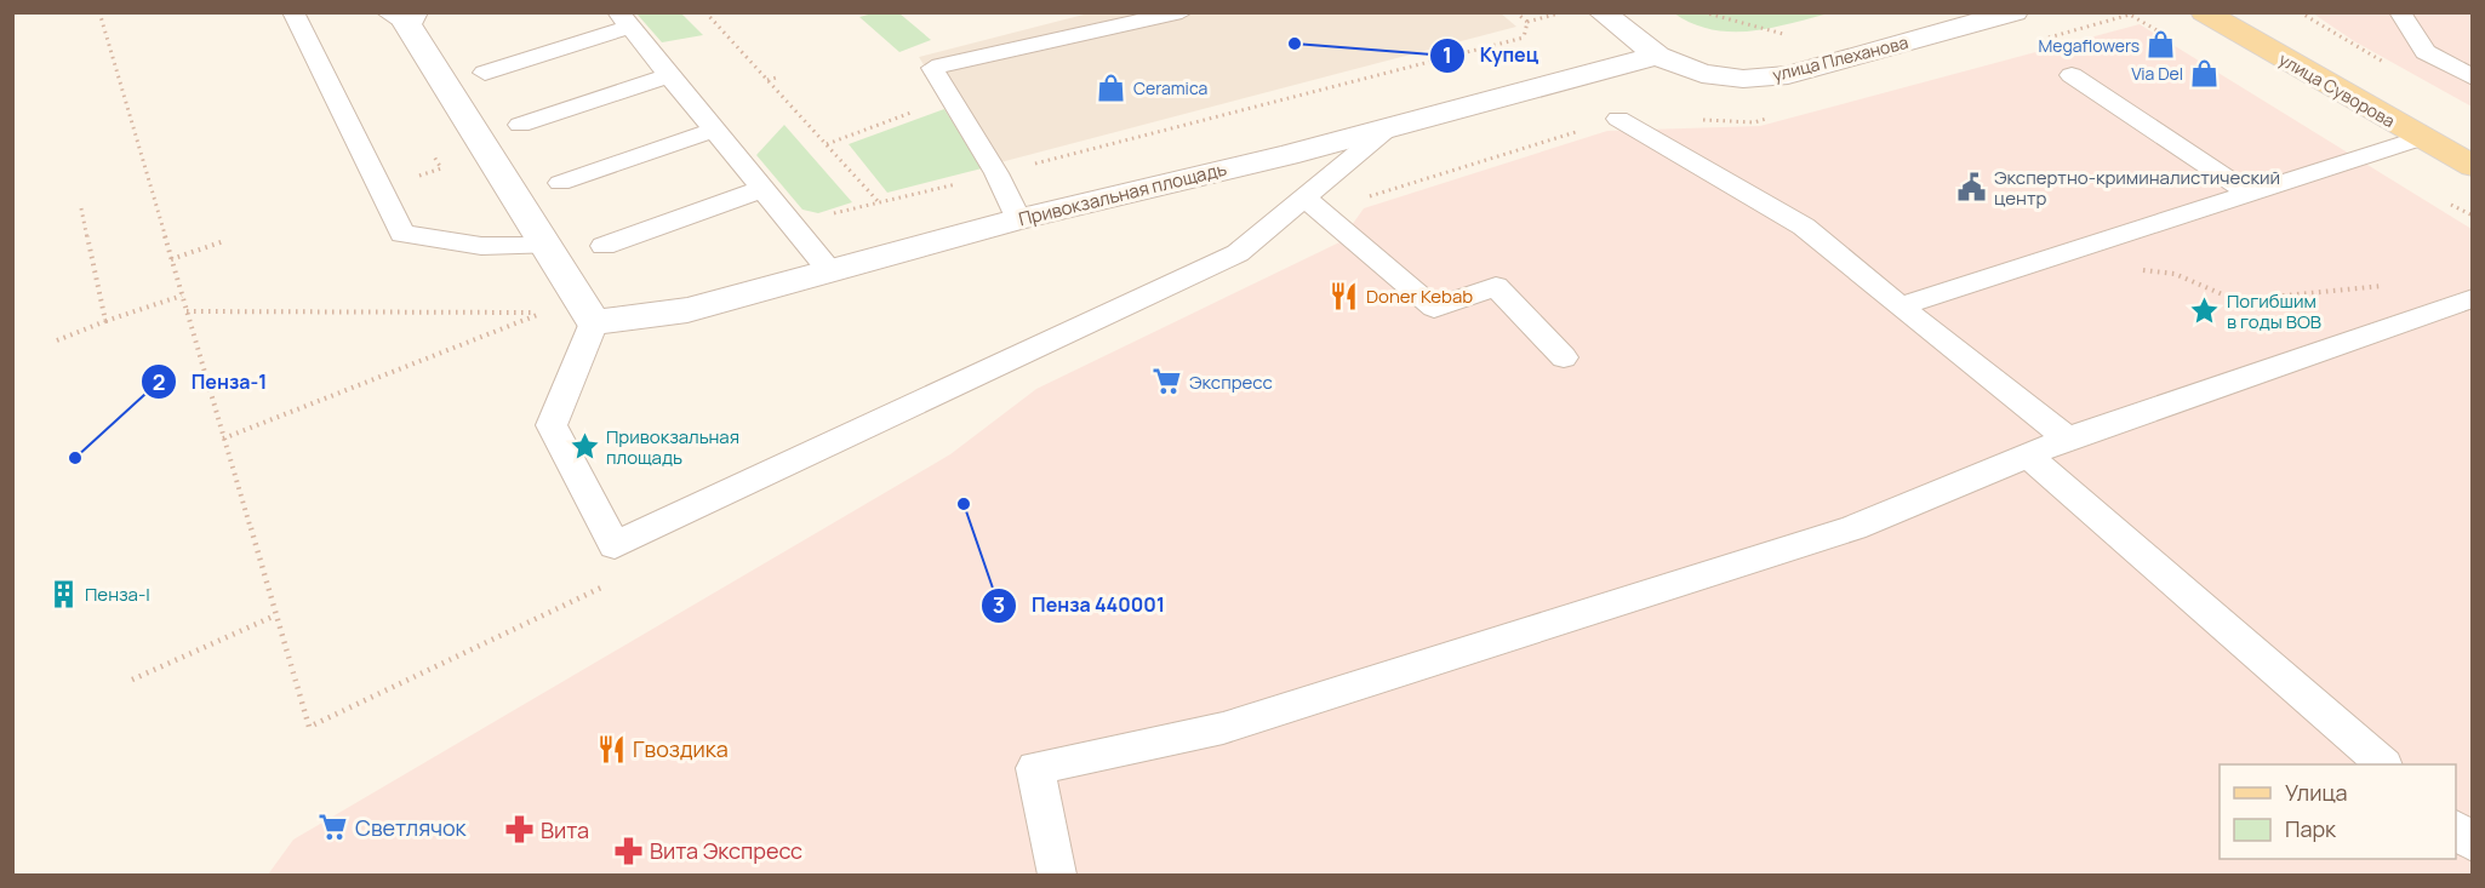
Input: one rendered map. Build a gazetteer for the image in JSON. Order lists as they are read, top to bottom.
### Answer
{
  "streets": {
    "main road": ["улица Суворова"],
    "street": ["улица Плеханова", "Привокзальная площадь"]
  },
  "places": {
    "other": ["Купец", "Пенза-1", "Пенза 440001"],
    "shop": ["Megaflowers", "Via Del", "Ceramica"],
    "public building": ["Экспертно-криминалистический центр"],
    "restaurant": ["Doner Kebab", "Гвоздика"],
    "place": ["Погибшим в годы ВОВ", "Привокзальная площадь"],
    "supermarket": ["Экспресс", "Светлячок"],
    "building": ["Пенза-I"],
    "pharmacy": ["Вита", "Вита Экспресс"]
  },
  "legend": ["Улица", "Парк"]
}
